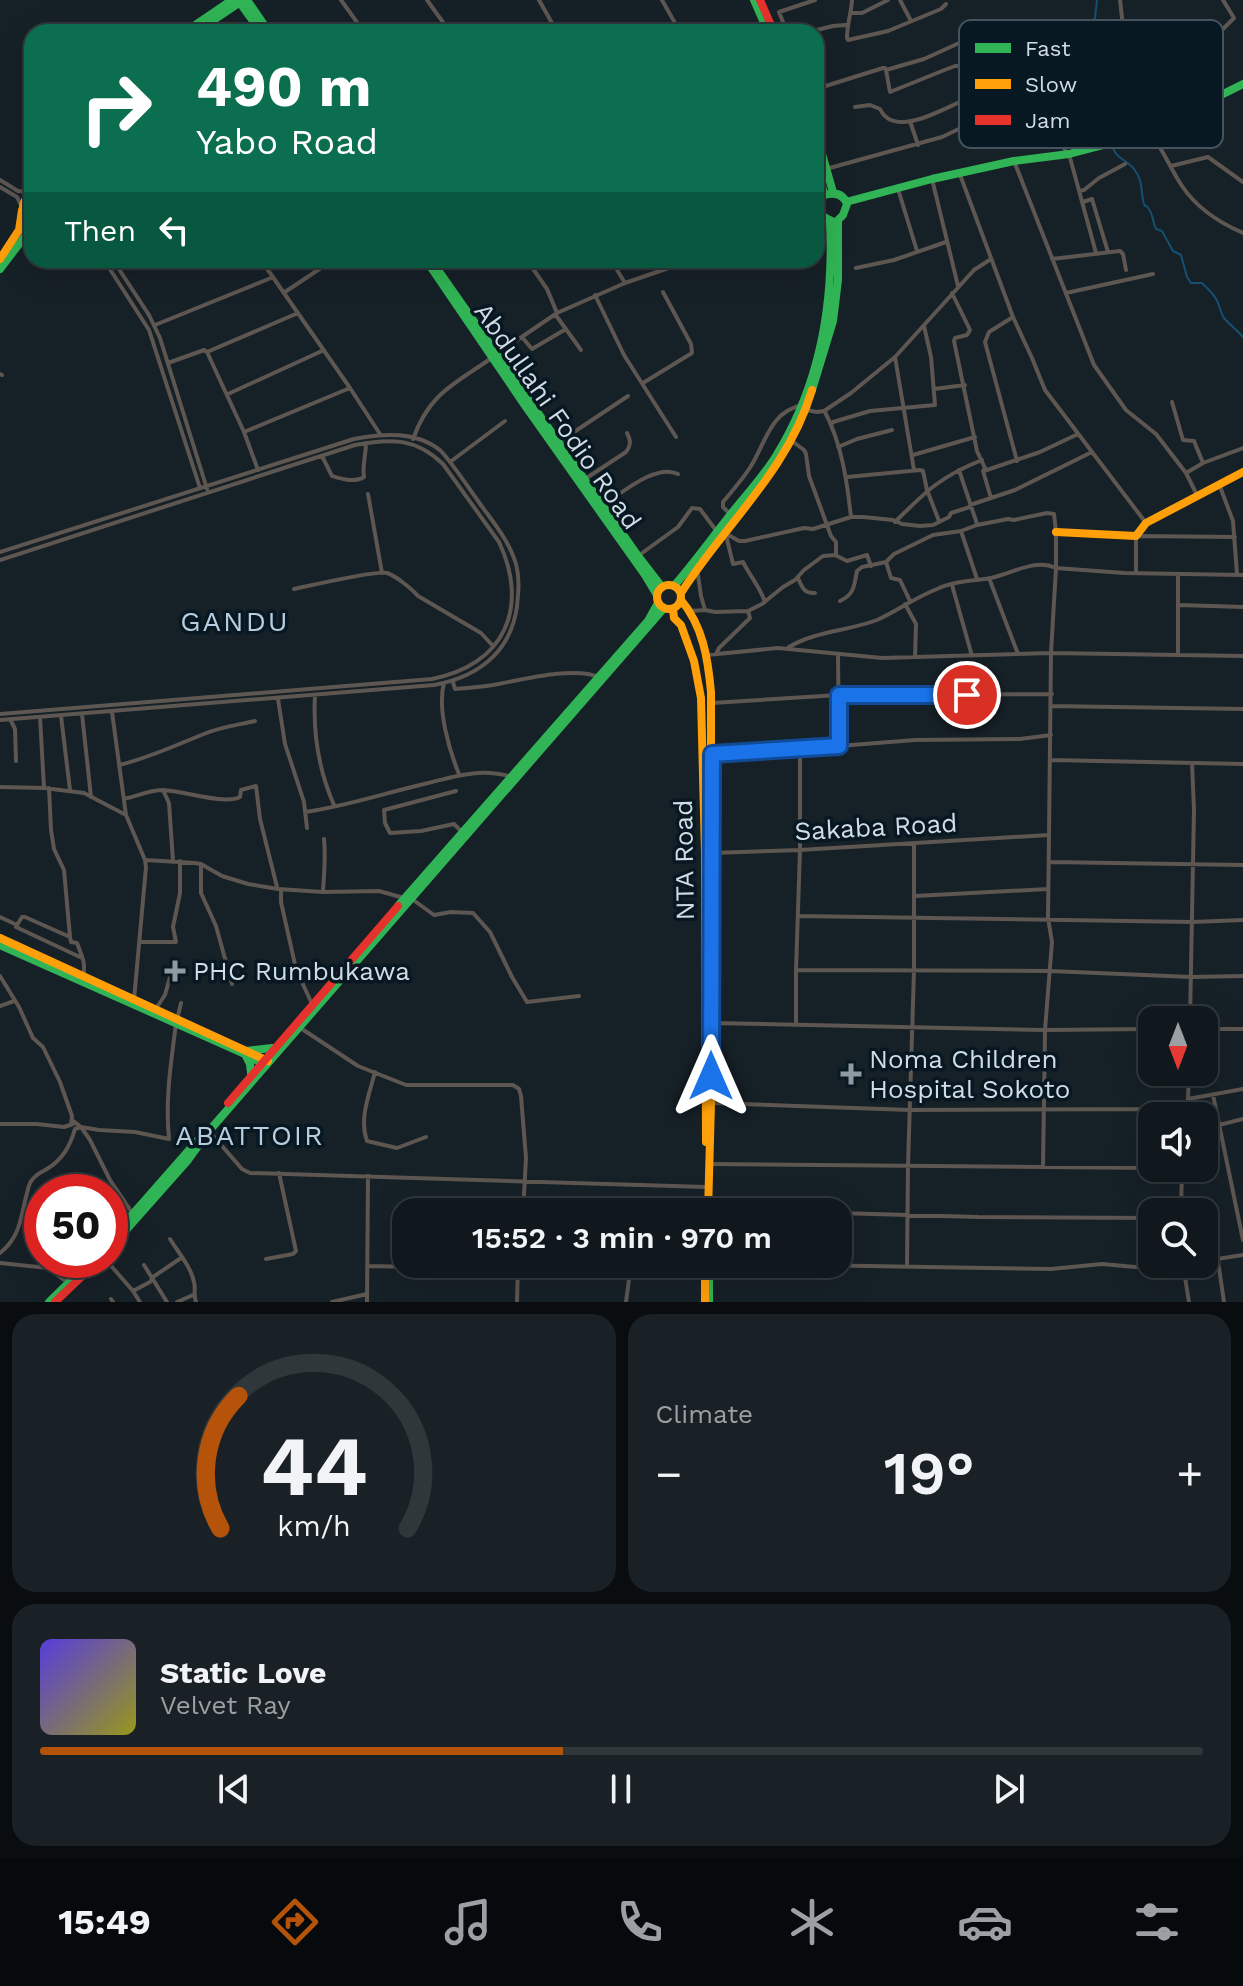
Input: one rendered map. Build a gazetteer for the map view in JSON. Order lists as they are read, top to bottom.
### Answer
{
  "streets": {
    "main road": ["Abdullahi Fodio Road", "NTA Road"],
    "street": ["Sakaba Road"]
  },
  "crossings": [
    ["Abdullahi Fodio Road", "NTA Road"],
    ["Sakaba Road", "NTA Road"]
  ],
  "districts": ["GANDU", "ABATTOIR"],
  "places": {
    "health": ["PHC Rumbukawa", "Noma Children Hospital Sokoto"]
  },
  "legend": ["Fast", "Slow", "Jam"],
  "north": "bottom",
  "page": {
    "turn": ["490 m", "Yabo Road"],
    "then": "Then",
    "limit": "50",
    "trip": "15:52 · 3 min · 970 m",
    "tile": "Climate",
    "heat": ["−", "19°", "+"],
    "song": ["Static Love", "Velvet Ray"],
    "tabs": "15:49",
    "gauge": ["44", "km/h"]
  }
}
